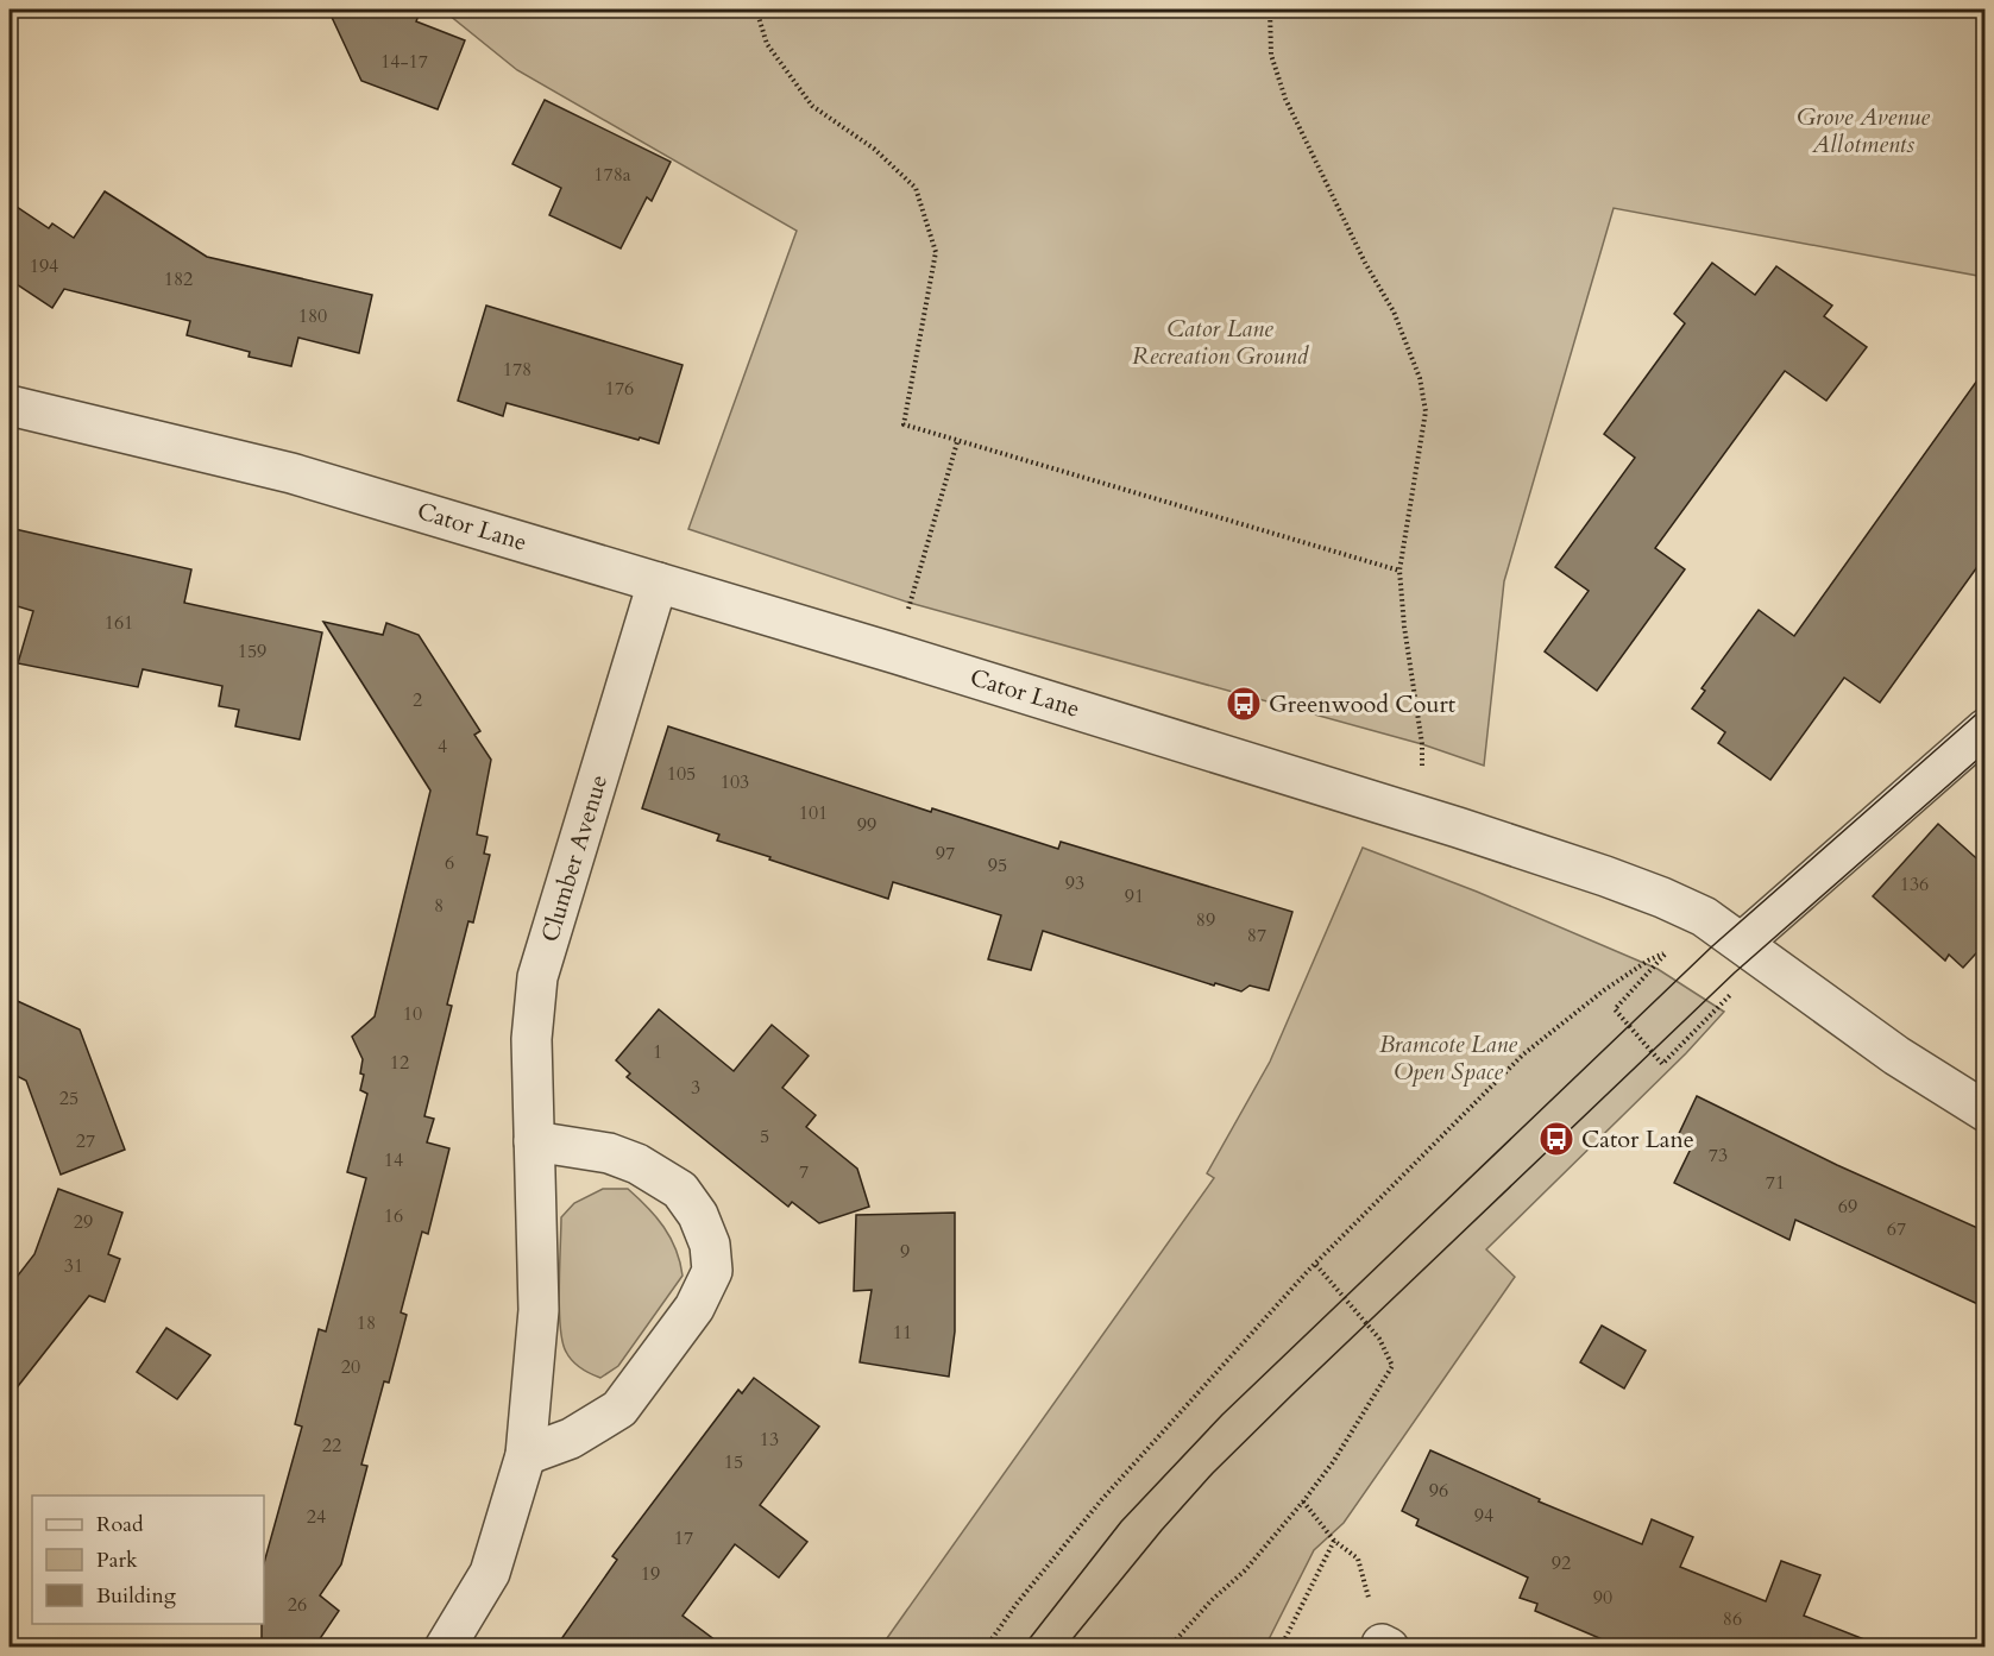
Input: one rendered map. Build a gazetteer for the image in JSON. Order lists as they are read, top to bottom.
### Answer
{
  "streets": {
    "street": ["Cator Lane", "Clumber Avenue"]
  },
  "crossings": [
    ["Cator Lane", "Clumber Avenue"]
  ],
  "parks": ["Grove Avenue Allotments", "Cator Lane Recreation Ground", "Bramcote Lane Open Space"],
  "places": {
    "bus stop": ["Greenwood Court", "Cator Lane"]
  },
  "house_numbers": [
    "14-17",
    "178a",
    "194",
    "182",
    "180",
    "178",
    "176",
    "161",
    "159",
    "2",
    "4",
    "105",
    "103",
    "101",
    "99",
    "97",
    "6",
    "95",
    "93",
    "136",
    "91",
    "8",
    "89",
    "87",
    "10",
    "1",
    "12",
    "3",
    "25",
    "5",
    "27",
    "73",
    "14",
    "7",
    "71",
    "69",
    "16",
    "29",
    "67",
    "9",
    "31",
    "18",
    "11",
    "20",
    "13",
    "22",
    "15",
    "96",
    "94",
    "24",
    "17",
    "92",
    "19",
    "90",
    "26",
    "86"
  ],
  "legend": ["Road", "Park", "Building"]
}
